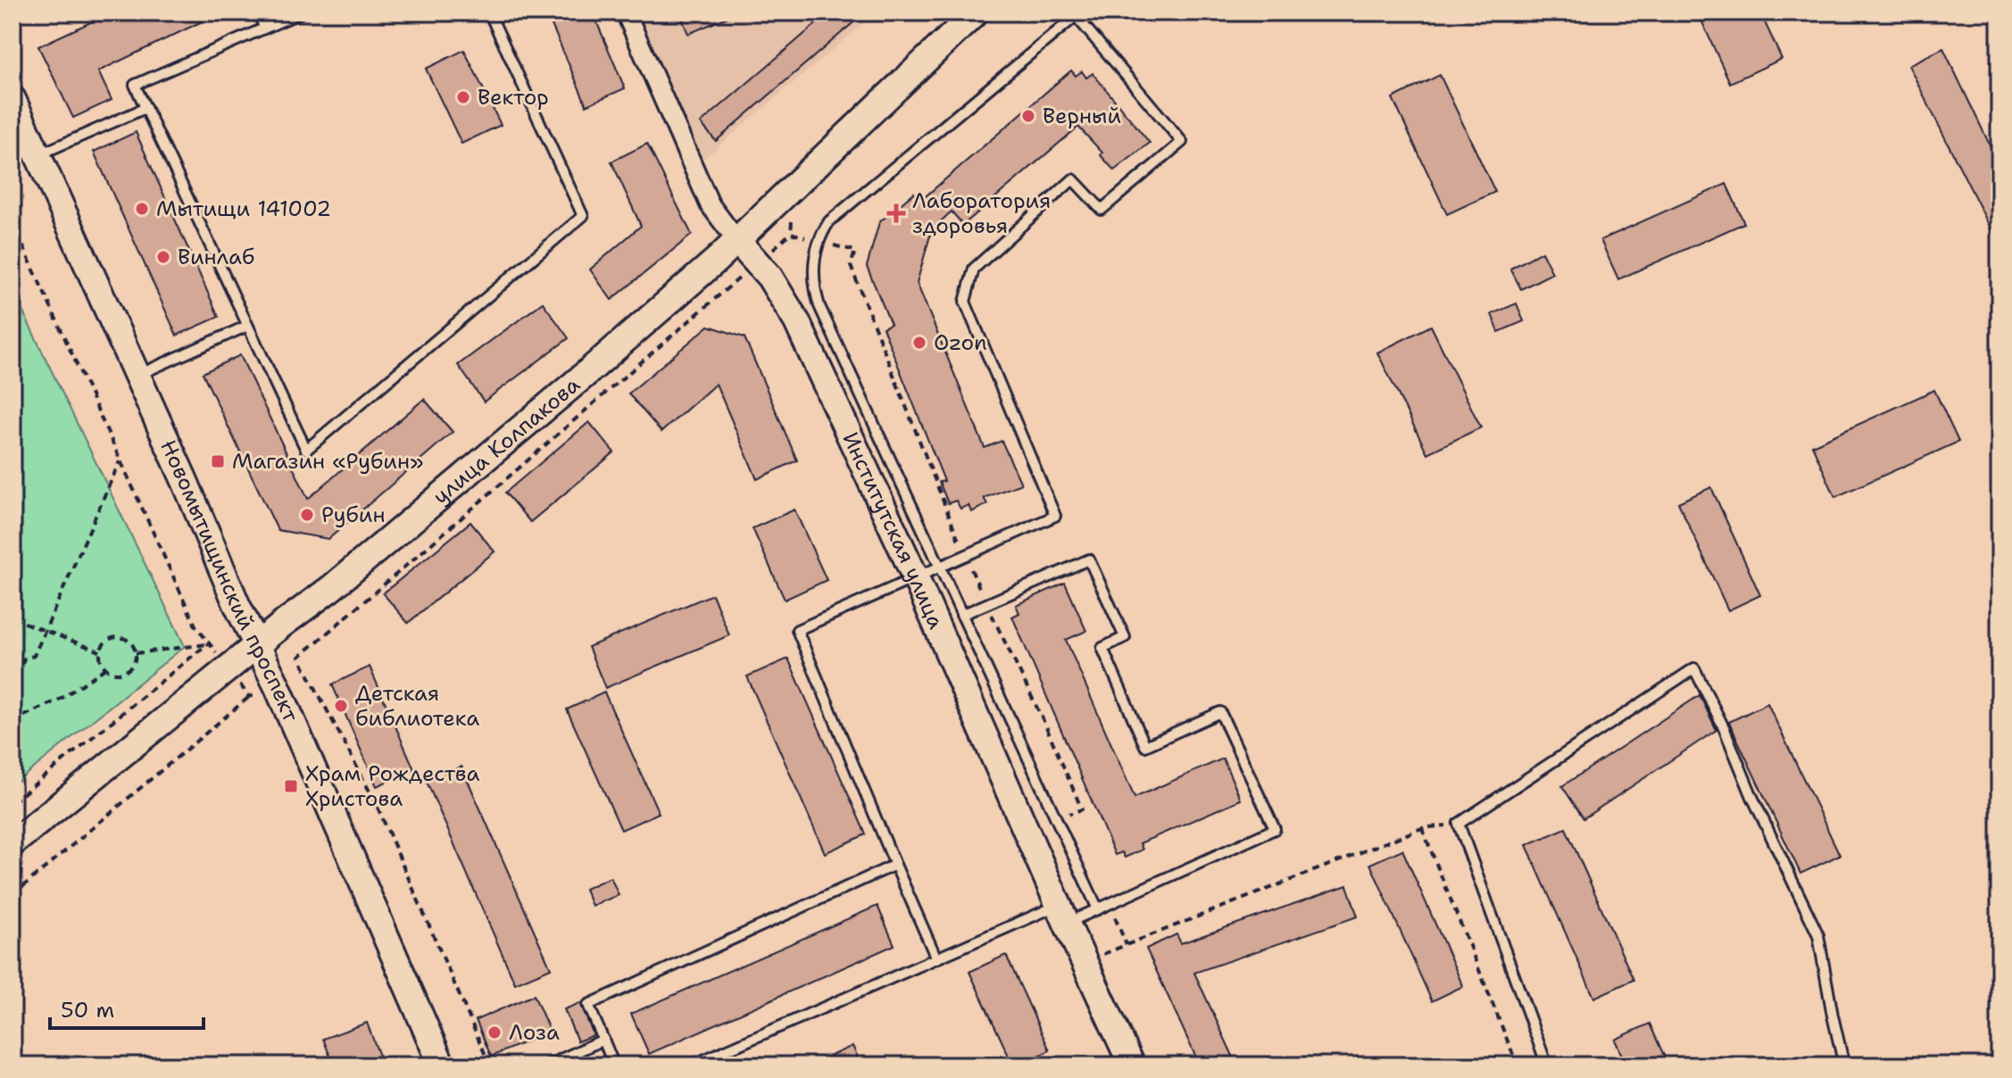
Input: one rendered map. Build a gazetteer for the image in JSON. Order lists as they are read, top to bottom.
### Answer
{
  "streets": {
    "street": ["улица Колпакова", "Институтская улица", "Новомытищинский проспект"]
  },
  "crossings": [
    ["улица Колпакова", "Институтская улица"],
    ["улица Колпакова", "Новомытищинский проспект"]
  ],
  "places": {
    "other": [
      "Вектор",
      "Верный",
      "Мытищи 141002",
      "Винлаб",
      "Ozon",
      "Рубин",
      "Детская библиотека",
      "Лоза"
    ],
    "health": ["Лаборатория здоровья"],
    "transit": ["Магазин «Рубин»", "Храм Рождества Христова"]
  },
  "scale_bar": "50 m"
}
